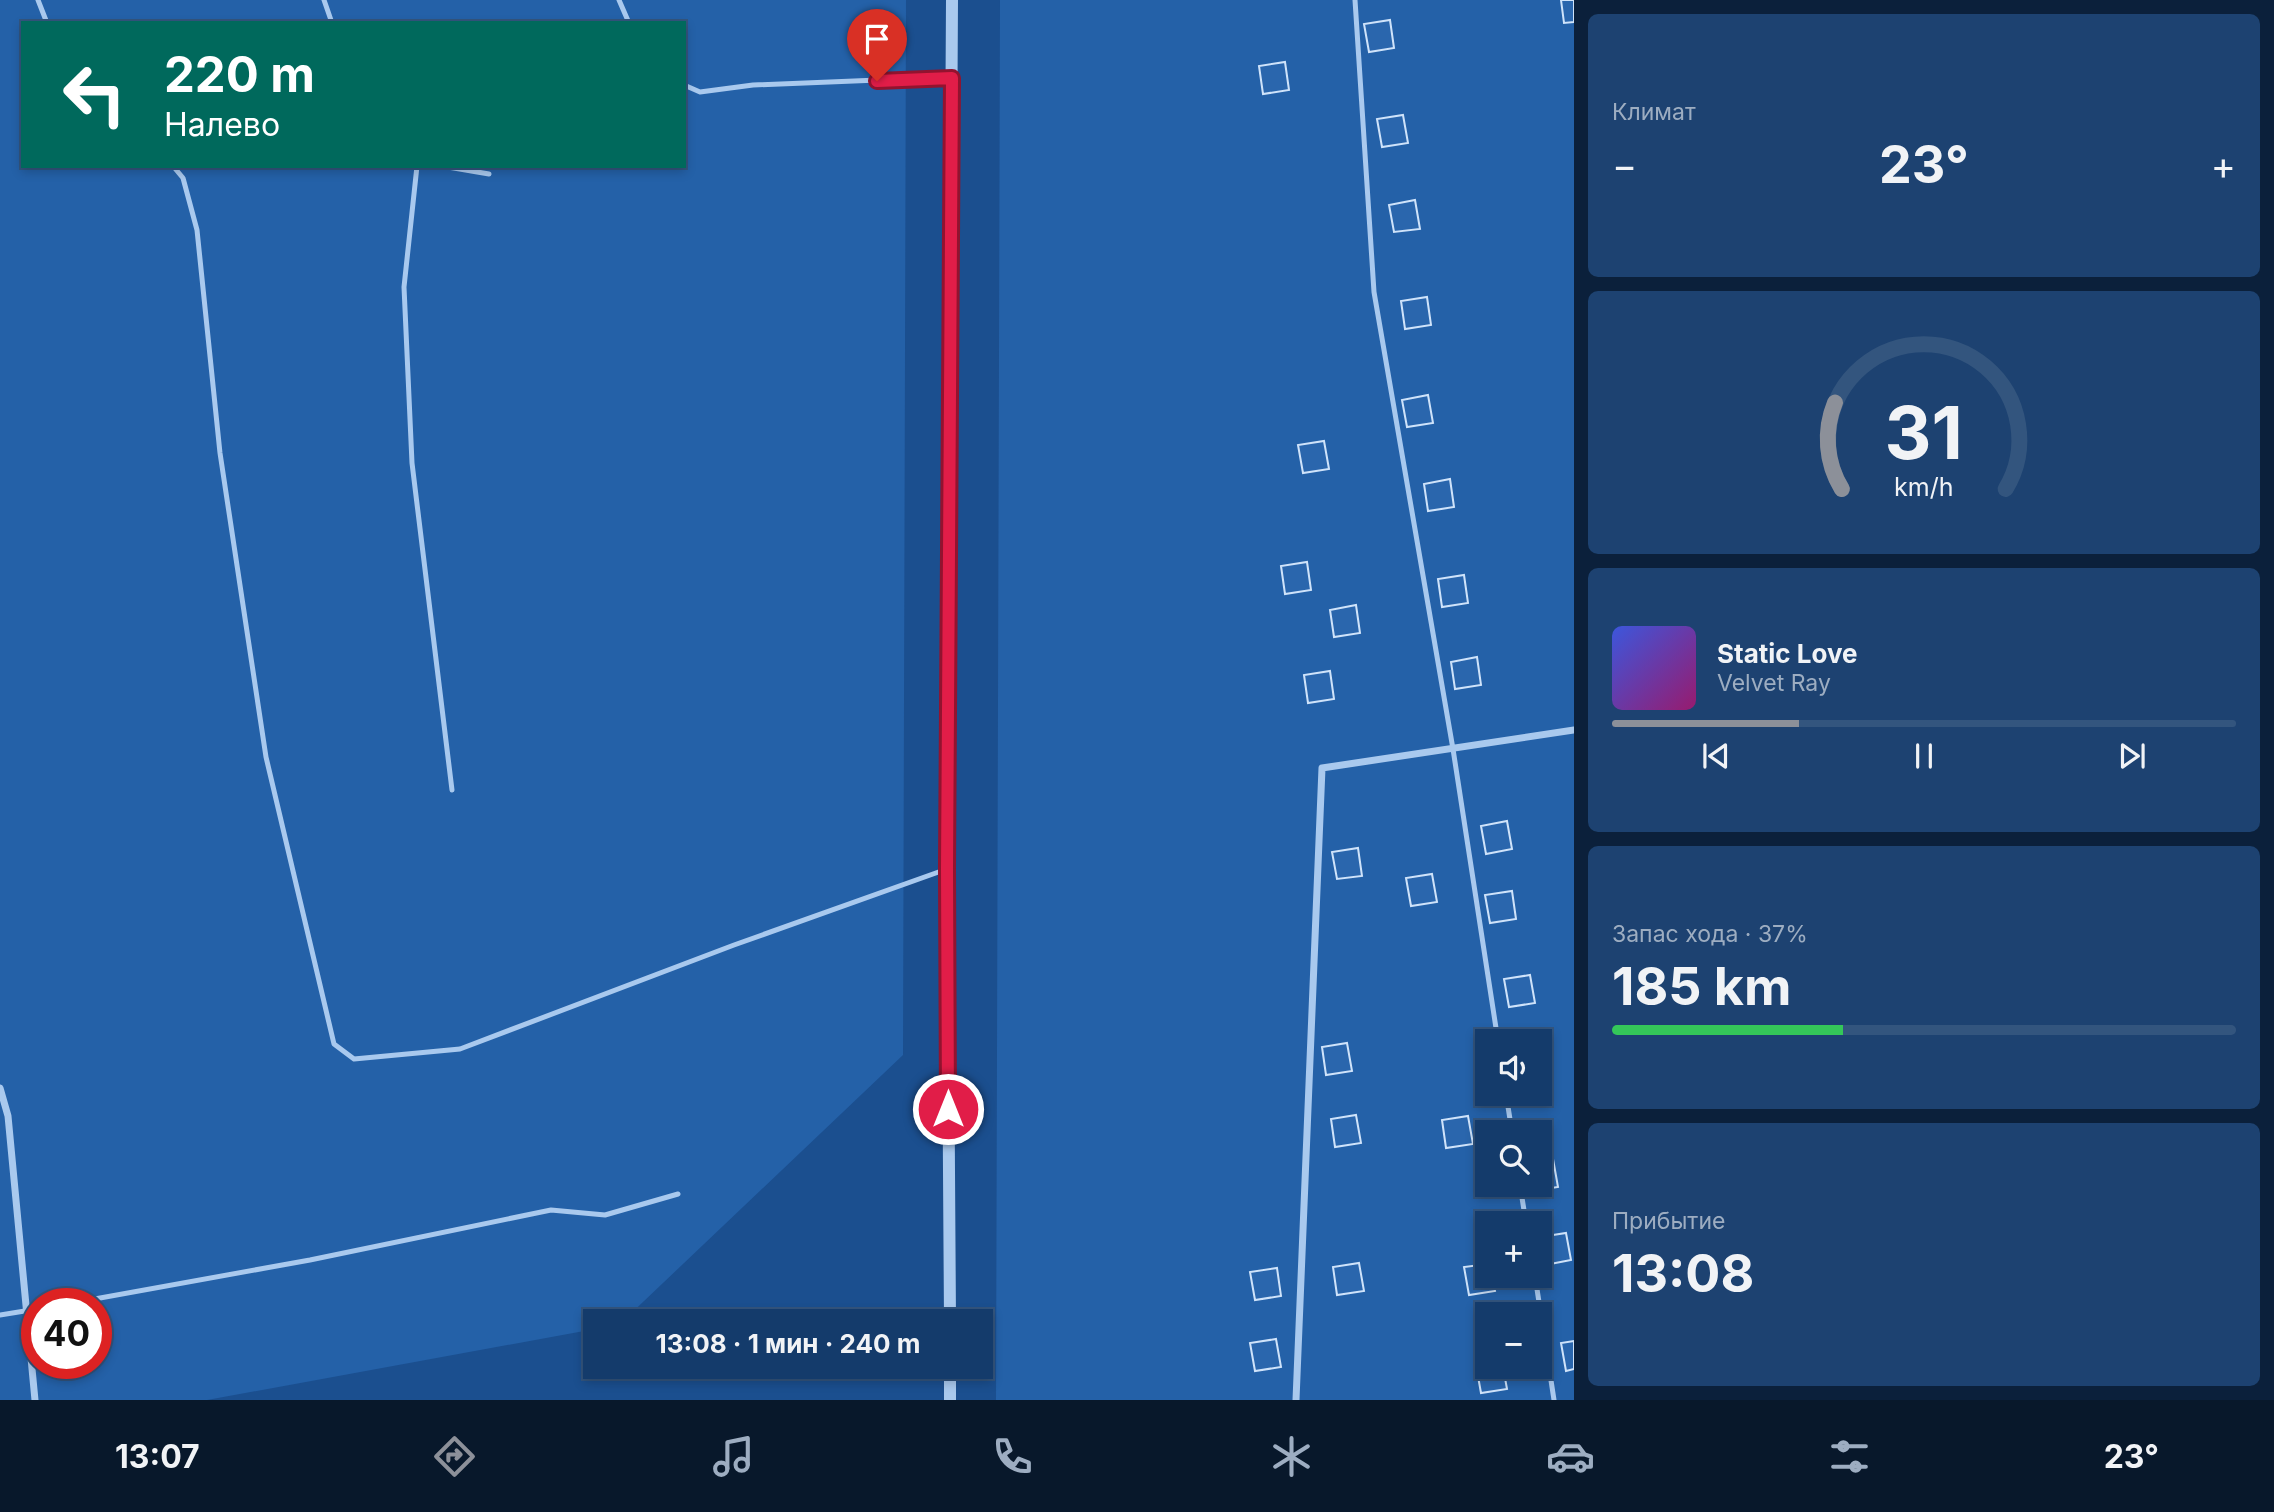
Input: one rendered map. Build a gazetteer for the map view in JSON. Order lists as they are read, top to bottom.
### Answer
{
  "page": {
    "tile": [
      "Климат",
      ["Запас хода · 37%", "185 km"],
      ["Прибытие", "13:08"]
    ],
    "turn": ["220 m", "Налево"],
    "heat": ["−", "23°", "+"],
    "song": ["Static Love", "Velvet Ray"],
    "map_buttons": ["+", "−"],
    "limit": "40",
    "trip": "13:08 · 1 мин · 240 m",
    "tabs": ["13:07", "23°"],
    "gauge": ["31", "km/h"]
  }
}
